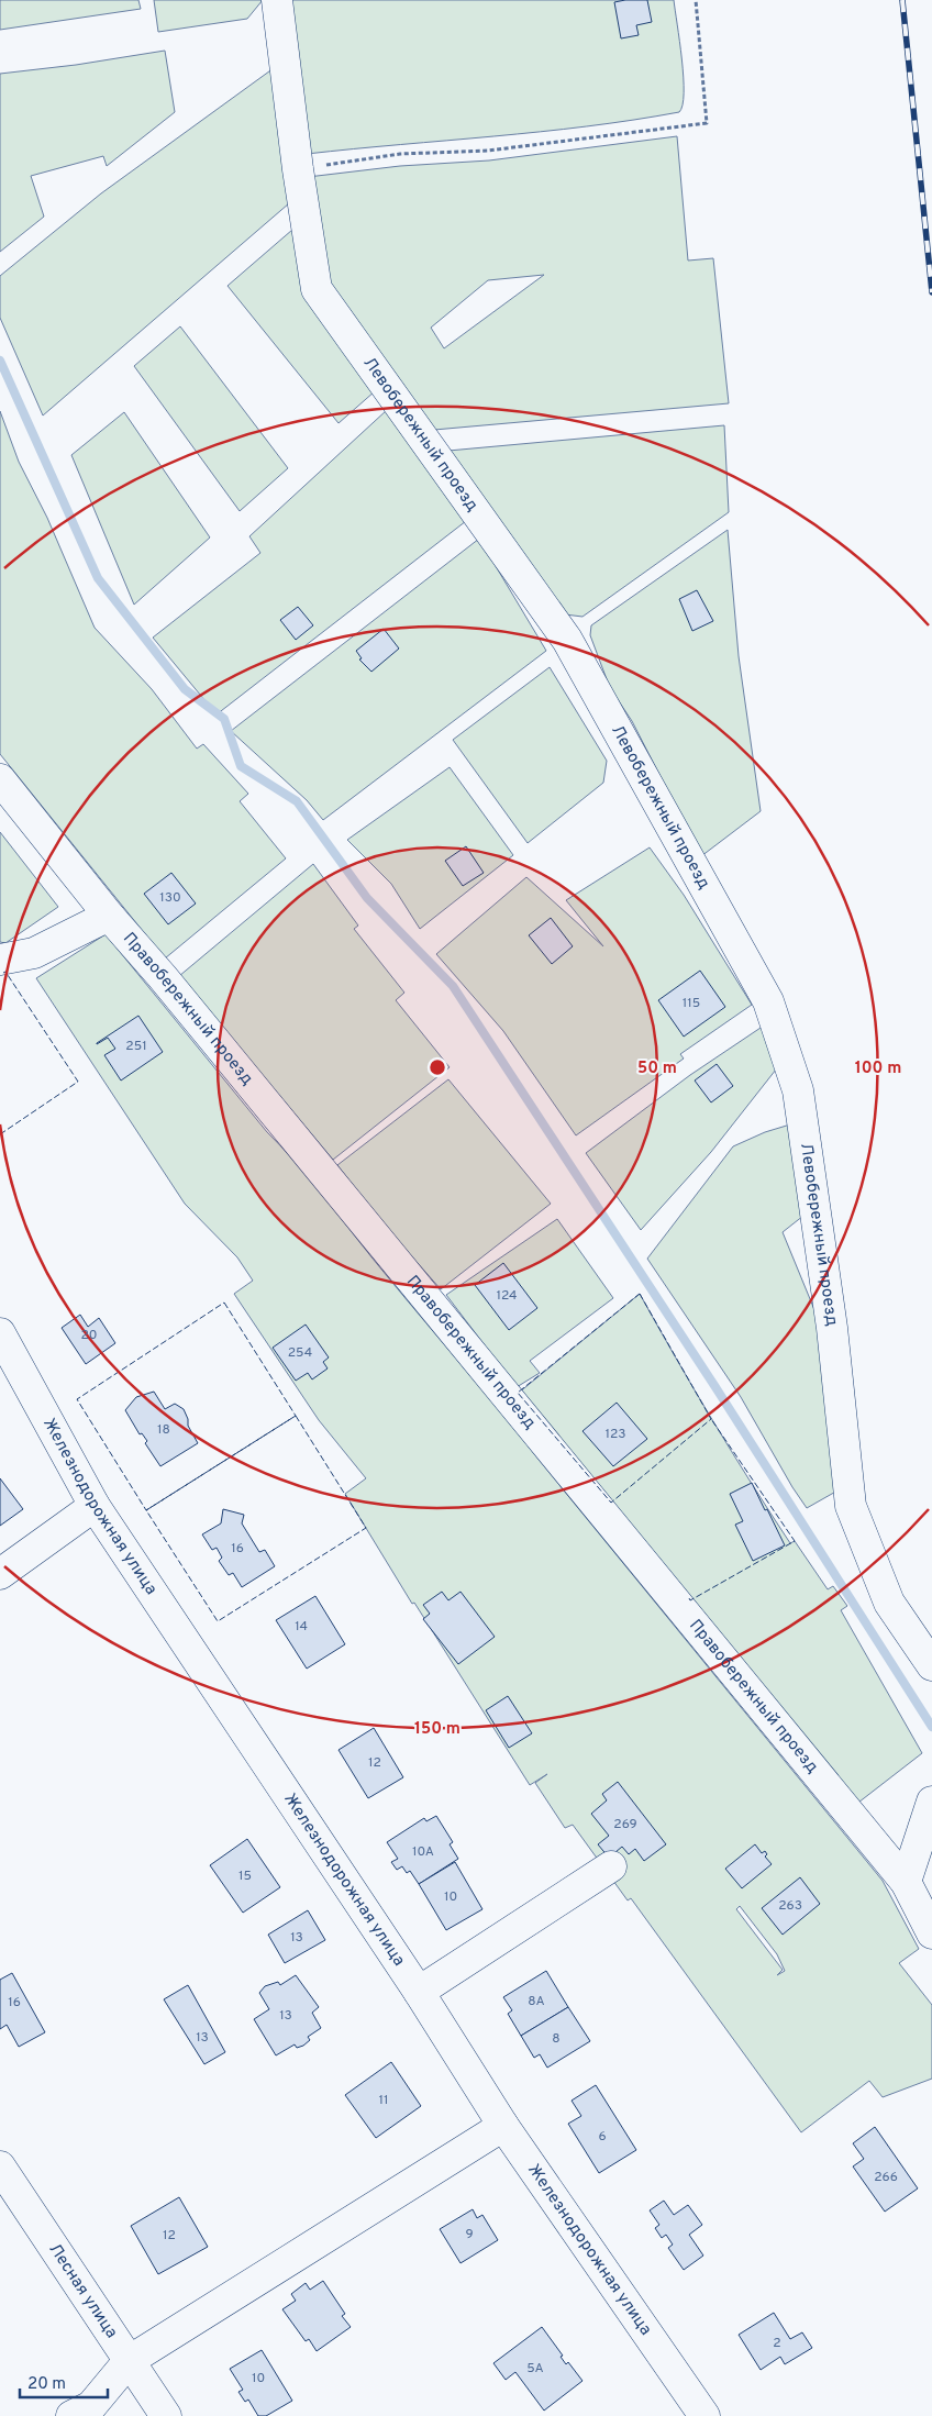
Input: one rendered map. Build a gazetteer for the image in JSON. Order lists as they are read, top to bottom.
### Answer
{
  "streets": {
    "street": [
      "Левобережный проезд",
      "Правобережный проезд",
      "Железнодорожная улица",
      "Лесная улица"
    ]
  },
  "house_numbers": [
    "130",
    "115",
    "251",
    "124",
    "20",
    "254",
    "18",
    "123",
    "16",
    "14",
    "12",
    "269",
    "10А",
    "15",
    "10",
    "263",
    "13",
    "8А",
    "16",
    "13",
    "13",
    "8",
    "11",
    "6",
    "266",
    "9",
    "12",
    "2",
    "5А",
    "10"
  ],
  "scale_bar": "20 m",
  "rings": ["50 m", "100 m", "150 m"]
}
